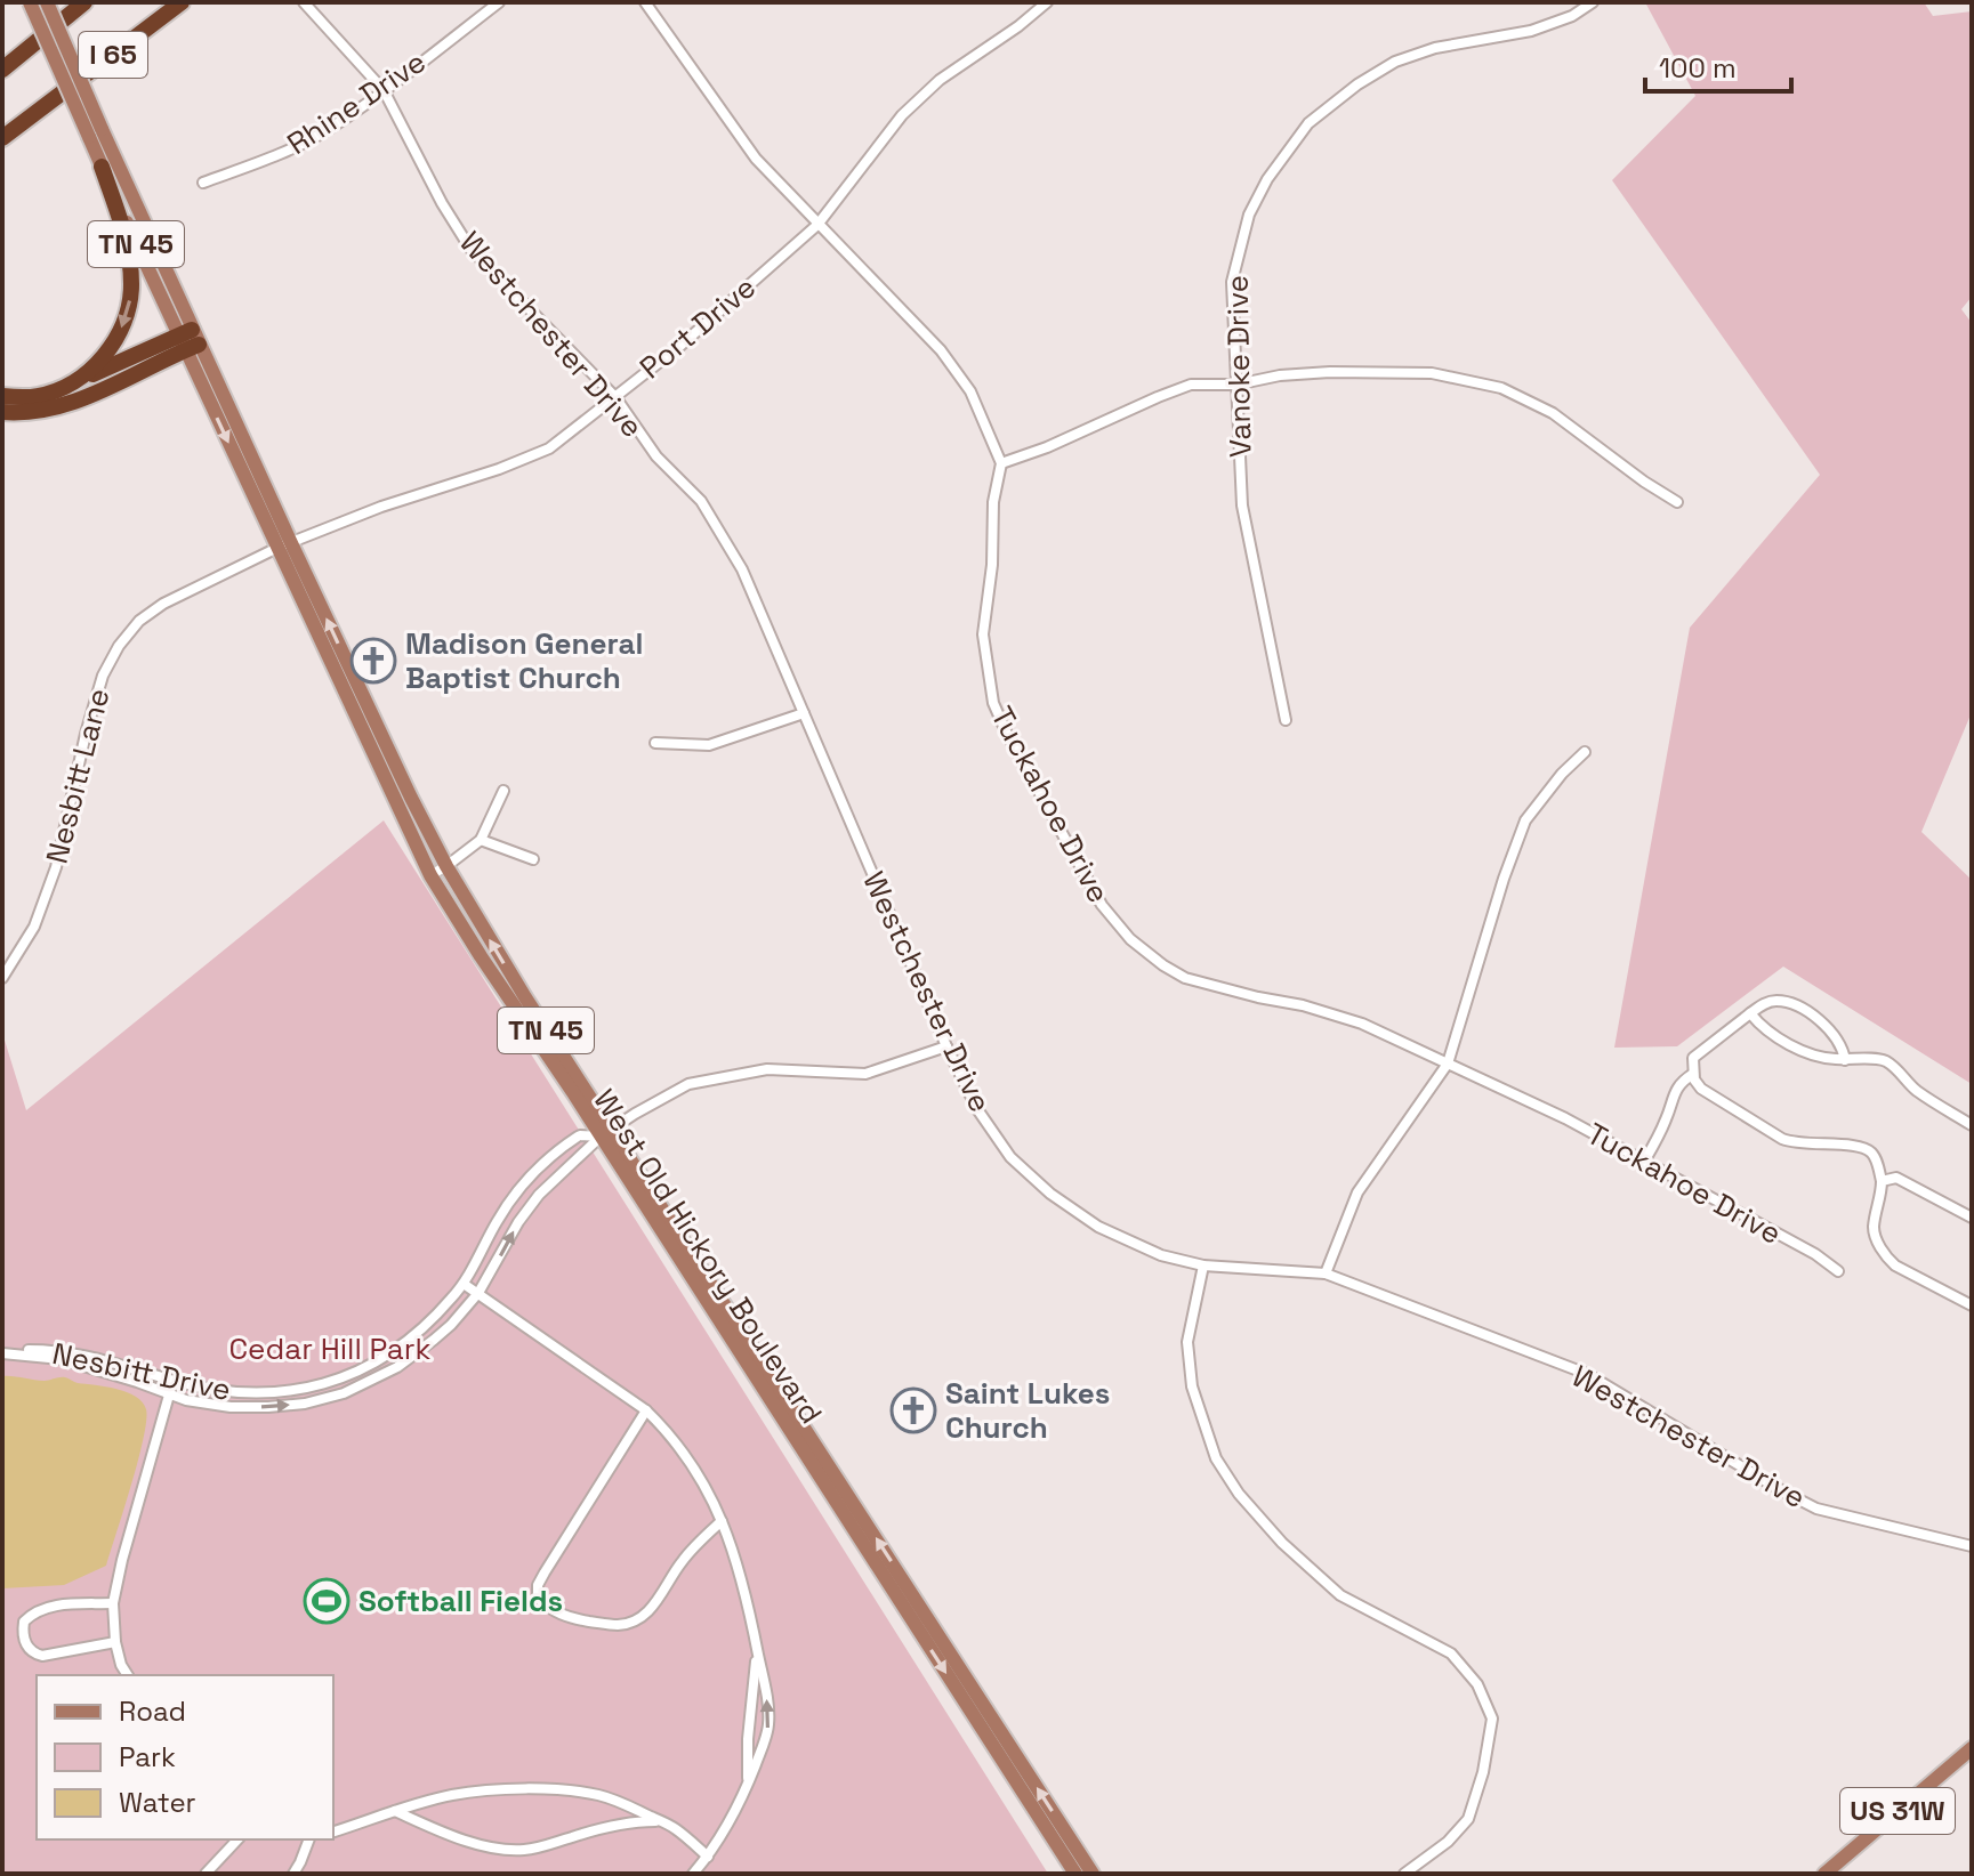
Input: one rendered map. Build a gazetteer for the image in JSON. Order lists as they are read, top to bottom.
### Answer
{
  "streets": {
    "highway": ["I 65"],
    "main road": ["TN 45", "West Old Hickory Boulevard", "US 31W"],
    "street": [
      "Rhine Drive",
      "Port Drive",
      "Westchester Drive",
      "Vanoke Drive",
      "Nesbitt Lane",
      "Tuckahoe Drive",
      "Nesbitt Drive"
    ]
  },
  "crossings": [
    ["Rhine Drive", "Westchester Drive"],
    ["Port Drive", "Westchester Drive"],
    ["Port Drive", "Nesbitt Lane"],
    ["Port Drive", "West Old Hickory Boulevard"],
    ["Nesbitt Lane", "West Old Hickory Boulevard"],
    ["West Old Hickory Boulevard", "Nesbitt Drive"]
  ],
  "parks": ["Cedar Hill Park"],
  "places": {
    "church": ["Madison General Baptist Church", "Saint Lukes Church"],
    "sports": ["Softball Fields"]
  },
  "legend": ["Road", "Park", "Water"],
  "scale_bar": "100 m"
}
